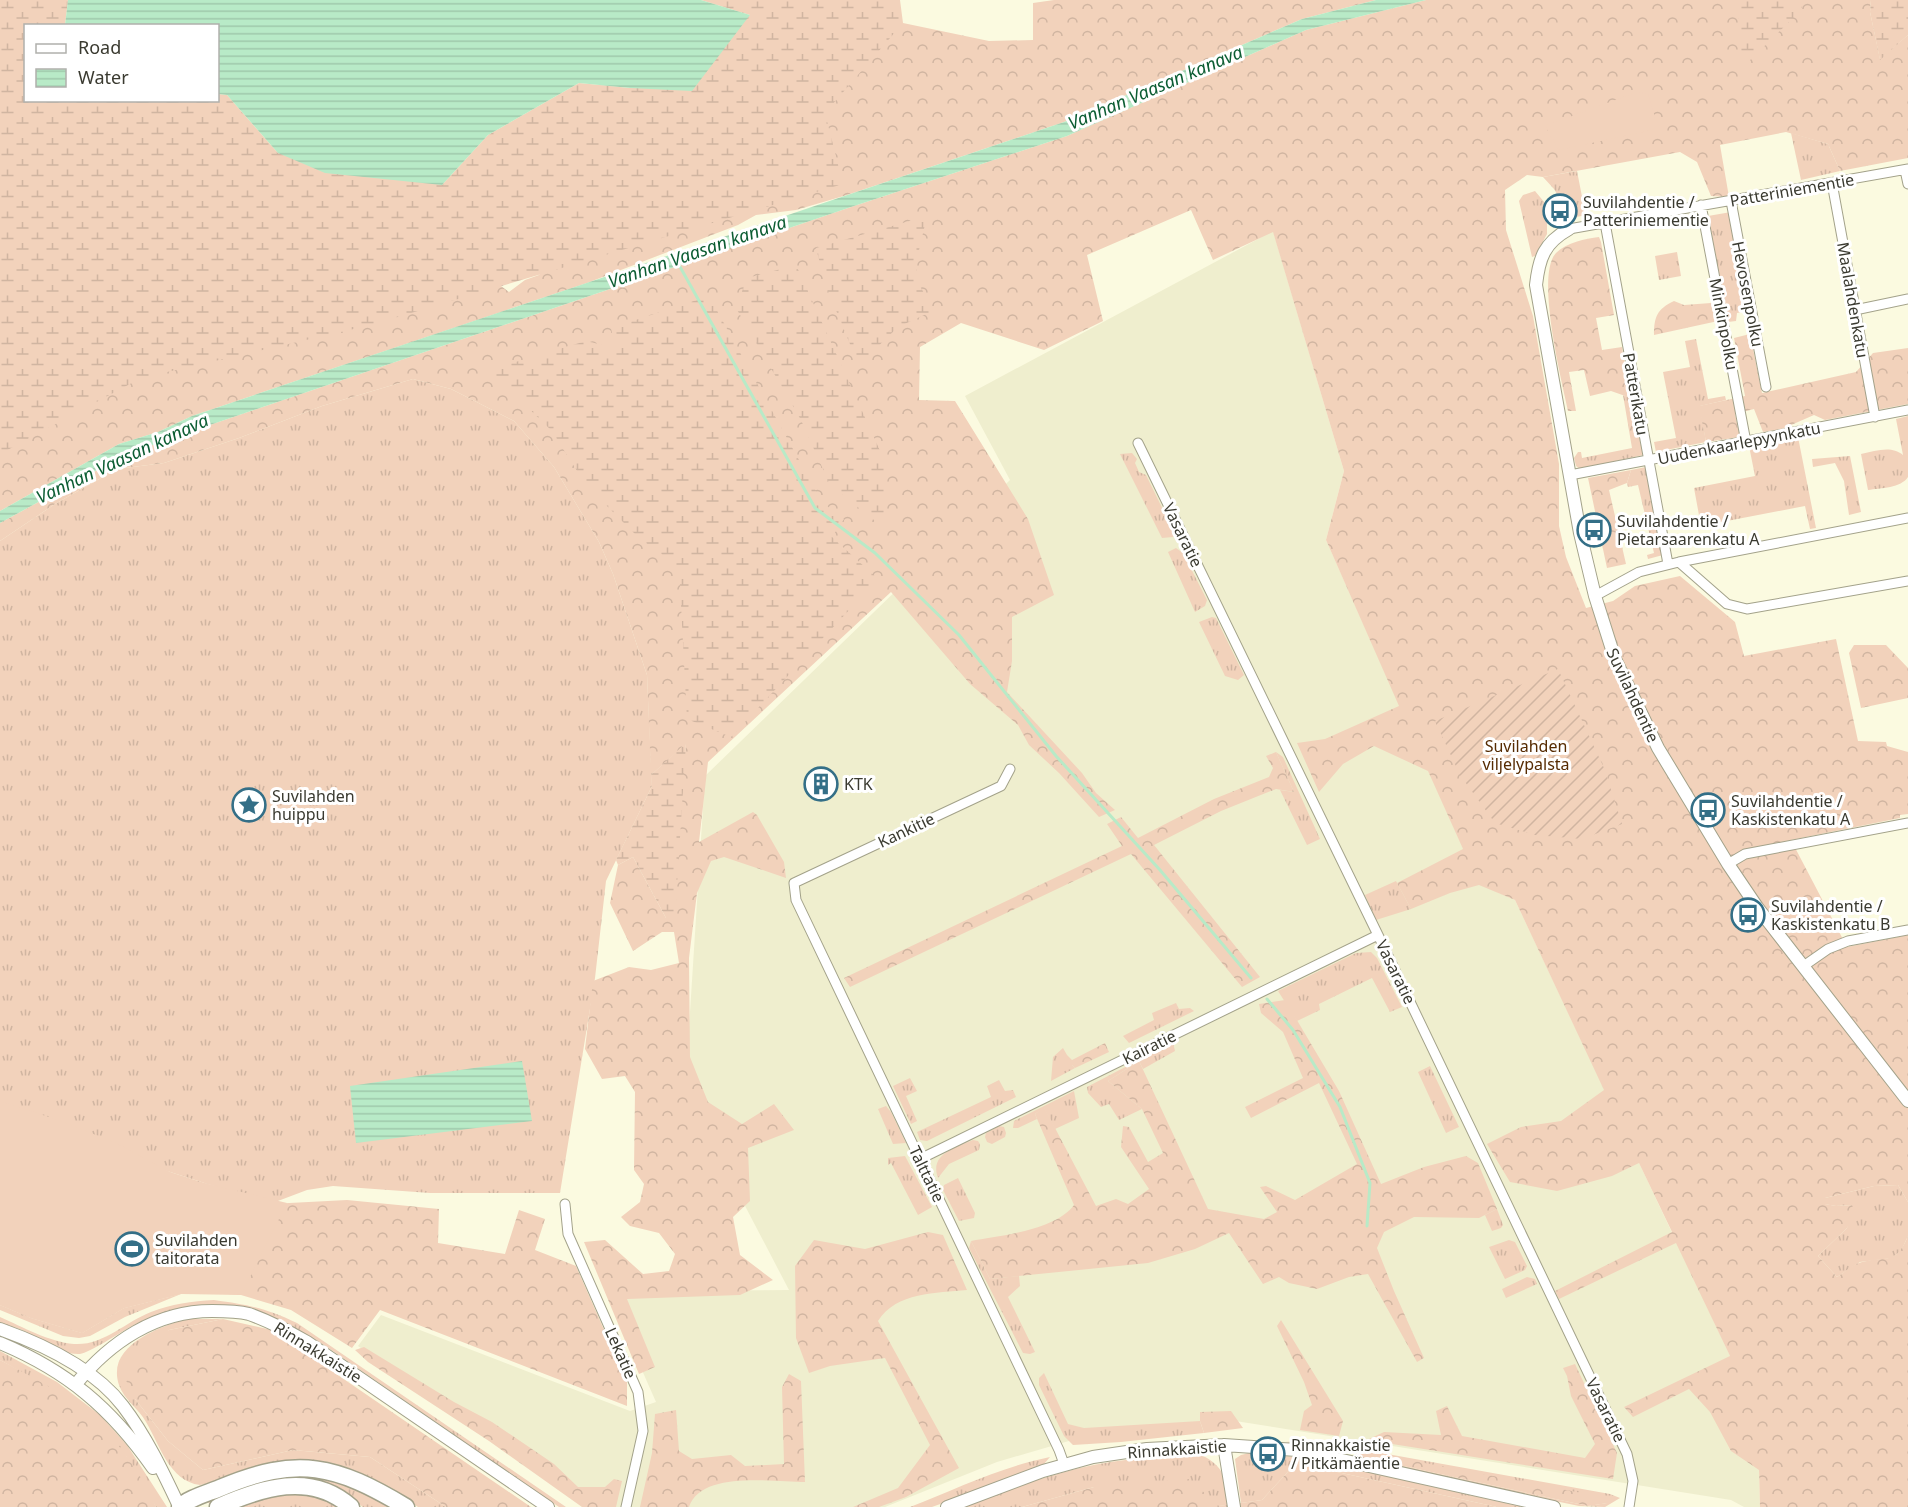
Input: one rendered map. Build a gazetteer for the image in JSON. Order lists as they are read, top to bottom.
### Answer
{
  "streets": {
    "street": [
      "Patteriniementie",
      "Hevosenpolku",
      "Maalahdenkatu",
      "Minkinpolku",
      "Patterikatu",
      "Uudenkaarlepyynkatu",
      "Vasaratie",
      "Suvilahdentie",
      "Kankitie",
      "Kairatie",
      "Talttatie",
      "Rinnakkaistie",
      "Lekatie"
    ]
  },
  "crossings": [
    ["Patteriniementie", "Hevosenpolku"],
    ["Patteriniementie", "Maalahdenkatu"],
    ["Patteriniementie", "Minkinpolku"],
    ["Patteriniementie", "Patterikatu"],
    ["Patteriniementie", "Suvilahdentie"],
    ["Maalahdenkatu", "Uudenkaarlepyynkatu"],
    ["Minkinpolku", "Uudenkaarlepyynkatu"],
    ["Patterikatu", "Uudenkaarlepyynkatu"],
    ["Uudenkaarlepyynkatu", "Suvilahdentie"],
    ["Vasaratie", "Kairatie"],
    ["Kankitie", "Talttatie"],
    ["Kairatie", "Talttatie"],
    ["Talttatie", "Rinnakkaistie"]
  ],
  "water": ["Vanhan Vaasan kanava"],
  "parks": ["Suvilahden viljelypalsta"],
  "places": {
    "bus stop": [
      "Suvilahdentie / Patteriniementie",
      "Suvilahdentie / Pietarsaarenkatu A",
      "Suvilahdentie / Kaskistenkatu A",
      "Suvilahdentie / Kaskistenkatu B",
      "Rinnakkaistie / Pitkämäentie"
    ],
    "building": ["KTK"],
    "place": ["Suvilahden huippu"],
    "sports": ["Suvilahden taitorata"]
  },
  "legend": ["Road", "Water"]
}
